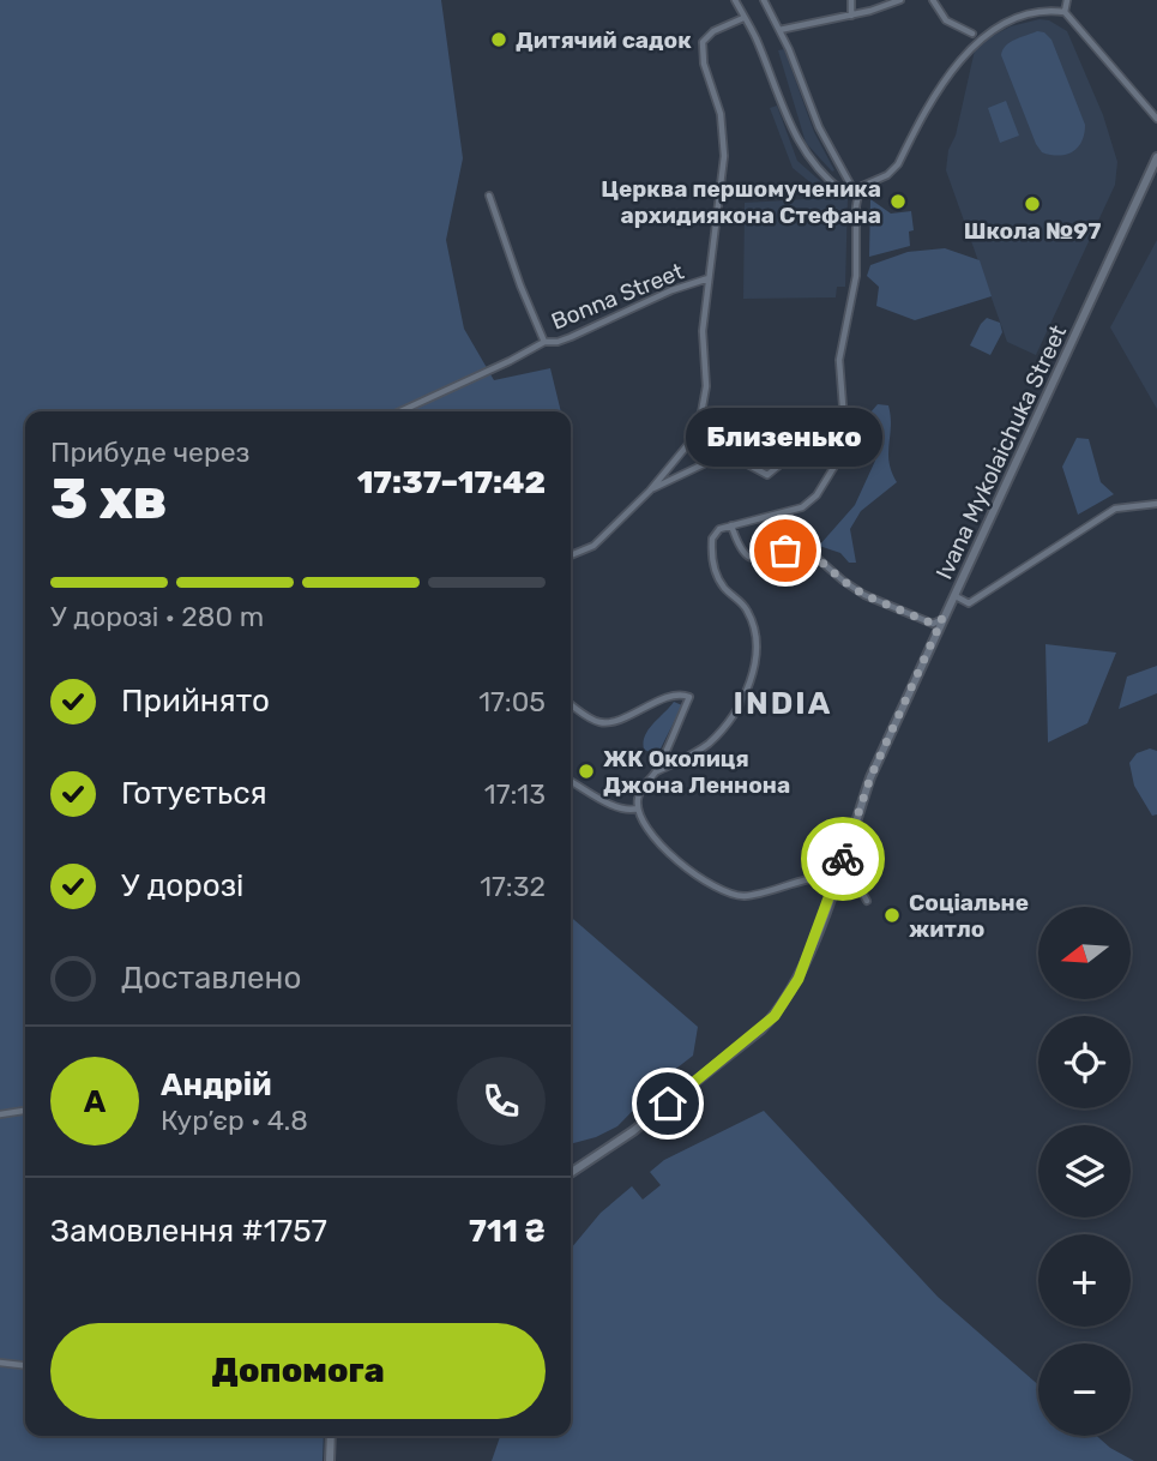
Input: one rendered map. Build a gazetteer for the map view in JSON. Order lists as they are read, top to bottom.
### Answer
{
  "streets": {
    "street": ["Bonna Street", "Ivana Mykolaichuka Street"]
  },
  "districts": ["INDIA"],
  "places": [
    "Дитячий садок",
    "Церква першомученика архидиякона Стефана",
    "Школа №97",
    "Близенько",
    "ЖК Околиця Джона Леннона",
    "Соціальне житло"
  ],
  "north": "left",
  "page": {
    "bubble": "Близенько",
    "heading": ["3 хв", "Прибуде через", "17:37–17:42"],
    "panel": [
      "Андрій",
      "Кур’єр · 4.8",
      "Замовлення #1757",
      "711 ₴"
    ],
    "bar": "У дорозі · 280 m",
    "list": [
      ["Прийнято", "17:05"],
      ["Готується", "17:13"],
      ["У дорозі", "17:32"],
      "Доставлено"
    ],
    "map_buttons": ["+", "−"],
    "round": "А",
    "buttons": "Допомога"
  }
}
